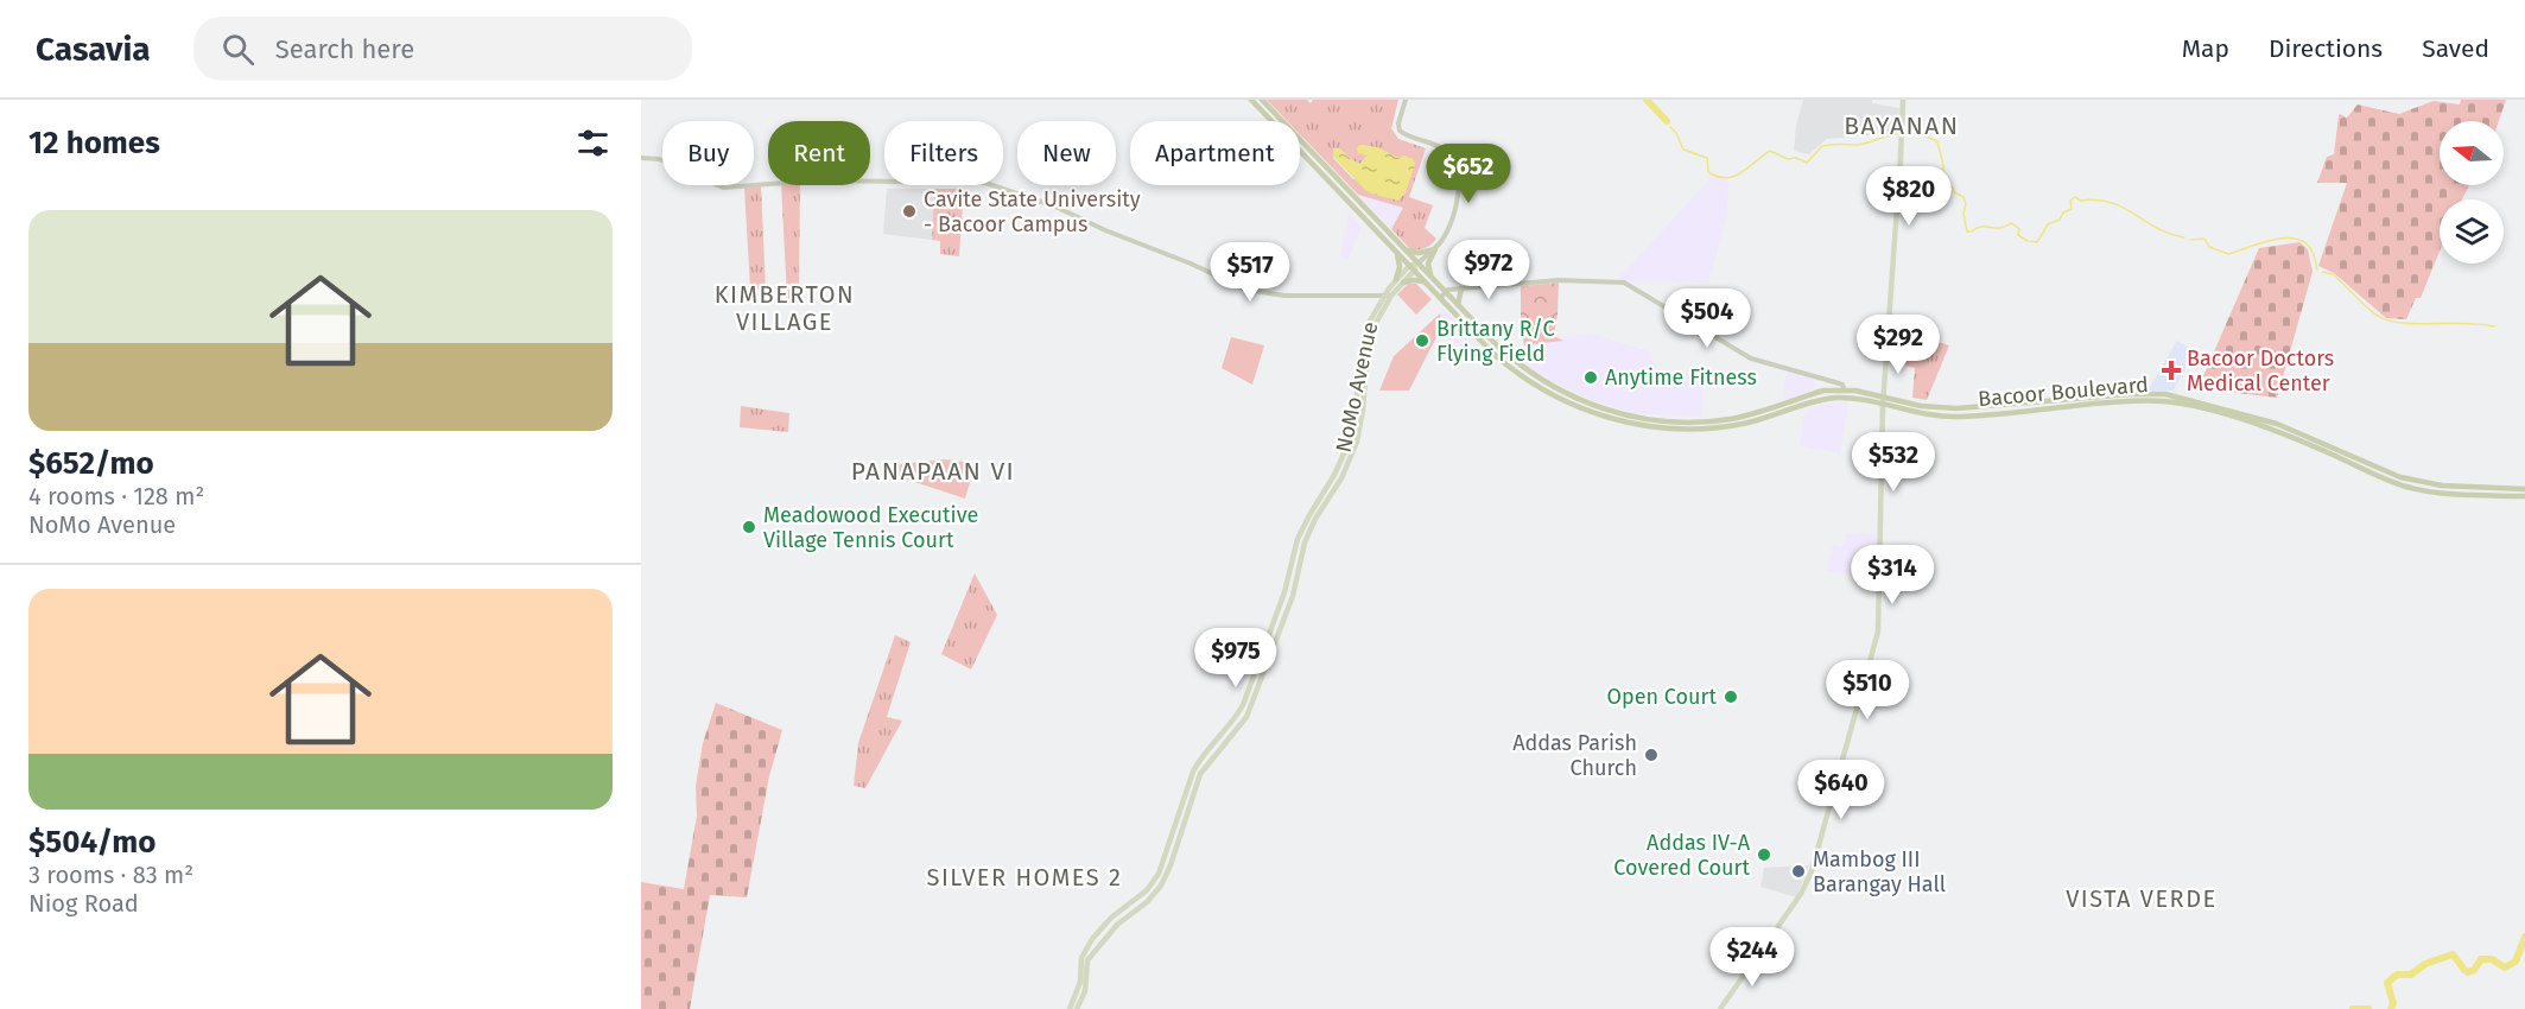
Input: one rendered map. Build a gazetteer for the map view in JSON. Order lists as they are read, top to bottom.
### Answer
{
  "streets": {
    "main road": ["NoMo Avenue", "Bacoor Boulevard"]
  },
  "crossings": [
    ["NoMo Avenue", "Bacoor Boulevard"]
  ],
  "districts": [
    "BAYANAN",
    "KIMBERTON VILLAGE",
    "PANAPAAN VI",
    "SILVER HOMES 2",
    "VISTA VERDE"
  ],
  "places": {
    "other": [
      "Cavite State University - Bacoor Campus",
      "Brittany R/C Flying Field",
      "Anytime Fitness",
      "Meadowood Executive Village Tennis Court",
      "Open Court",
      "Addas Parish Church",
      "Addas IV-A Covered Court",
      "Mambog III Barangay Hall"
    ],
    "health": ["Bacoor Doctors Medical Center"]
  },
  "north": "left",
  "page": {
    "header": "Casavia",
    "search": "Search here",
    "nav": ["Map", "Directions", "Saved"],
    "heading": "12 homes",
    "chip": [
      "Buy",
      "Rent",
      "Filters",
      "New",
      "Apartment"
    ],
    "price": [
      "$652",
      "$820",
      "$972",
      "$517",
      "$504",
      "$292",
      "$532",
      "$314",
      "$975",
      "$510",
      "$640",
      "$244"
    ],
    "list": [
      {
        "name": "$652/mo",
        "note": "4 rooms · 128 m² · NoMo Avenue"
      },
      {
        "name": "$504/mo",
        "note": "3 rooms · 83 m² · Niog Road"
      }
    ]
  }
}
